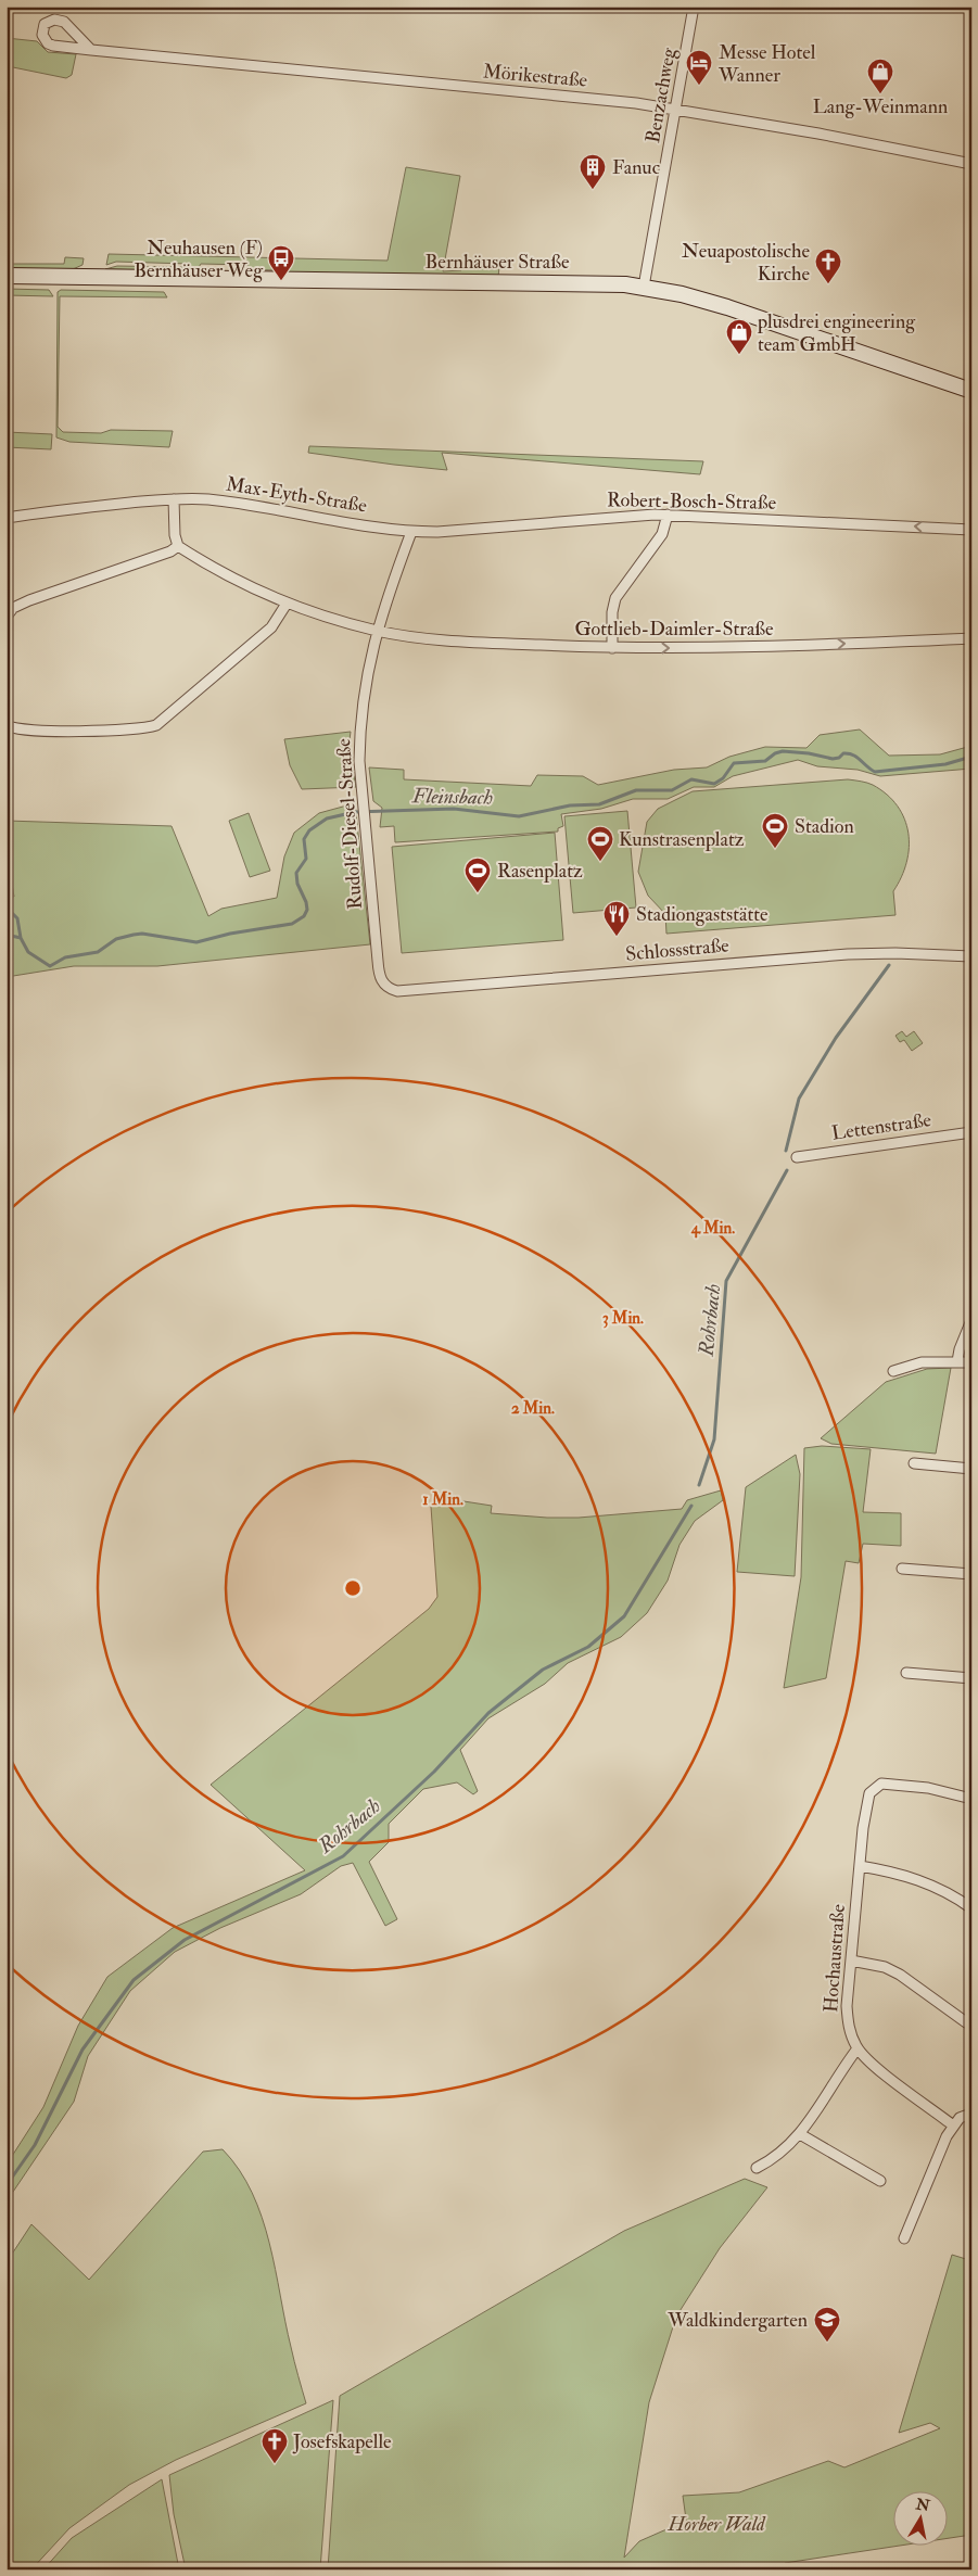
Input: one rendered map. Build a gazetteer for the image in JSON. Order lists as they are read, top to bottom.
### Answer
{
  "streets": {
    "street": [
      "Mörikestraße",
      "Benzachweg",
      "Bernhäuser Straße",
      "Max-Eyth-Straße",
      "Robert-Bosch-Straße",
      "Gottlieb-Daimler-Straße",
      "Rudolf-Diesel-Straße",
      "Schlossstraße",
      "Lettenstraße",
      "Hochaustraße"
    ]
  },
  "crossings": [
    ["Mörikestraße", "Benzachweg"],
    ["Benzachweg", "Bernhäuser Straße"],
    ["Max-Eyth-Straße", "Robert-Bosch-Straße"],
    ["Max-Eyth-Straße", "Rudolf-Diesel-Straße"],
    ["Robert-Bosch-Straße", "Rudolf-Diesel-Straße"],
    ["Gottlieb-Daimler-Straße", "Rudolf-Diesel-Straße"],
    ["Rudolf-Diesel-Straße", "Schlossstraße"]
  ],
  "one_way": ["Robert-Bosch-Straße", "Gottlieb-Daimler-Straße"],
  "water": ["Fleinsbach", "Rohrbach"],
  "parks": ["Horber Wald"],
  "places": {
    "hotel": ["Messe Hotel Wanner"],
    "shop": ["Lang-Weinmann", "plusdrei engineering team GmbH"],
    "building": ["Fanuc"],
    "bus stop": ["Neuhausen (F) Bernhäuser Weg"],
    "church": ["Neuapostolische Kirche", "Josefskapelle"],
    "sports": ["Stadion", "Kunstrasenplatz", "Rasenplatz"],
    "restaurant": ["Stadiongaststätte"],
    "school or university": ["Waldkindergarten"]
  },
  "north": "top",
  "rings": [
    "4 Min.",
    "3 Min.",
    "2 Min.",
    "1 Min."
  ]
}
